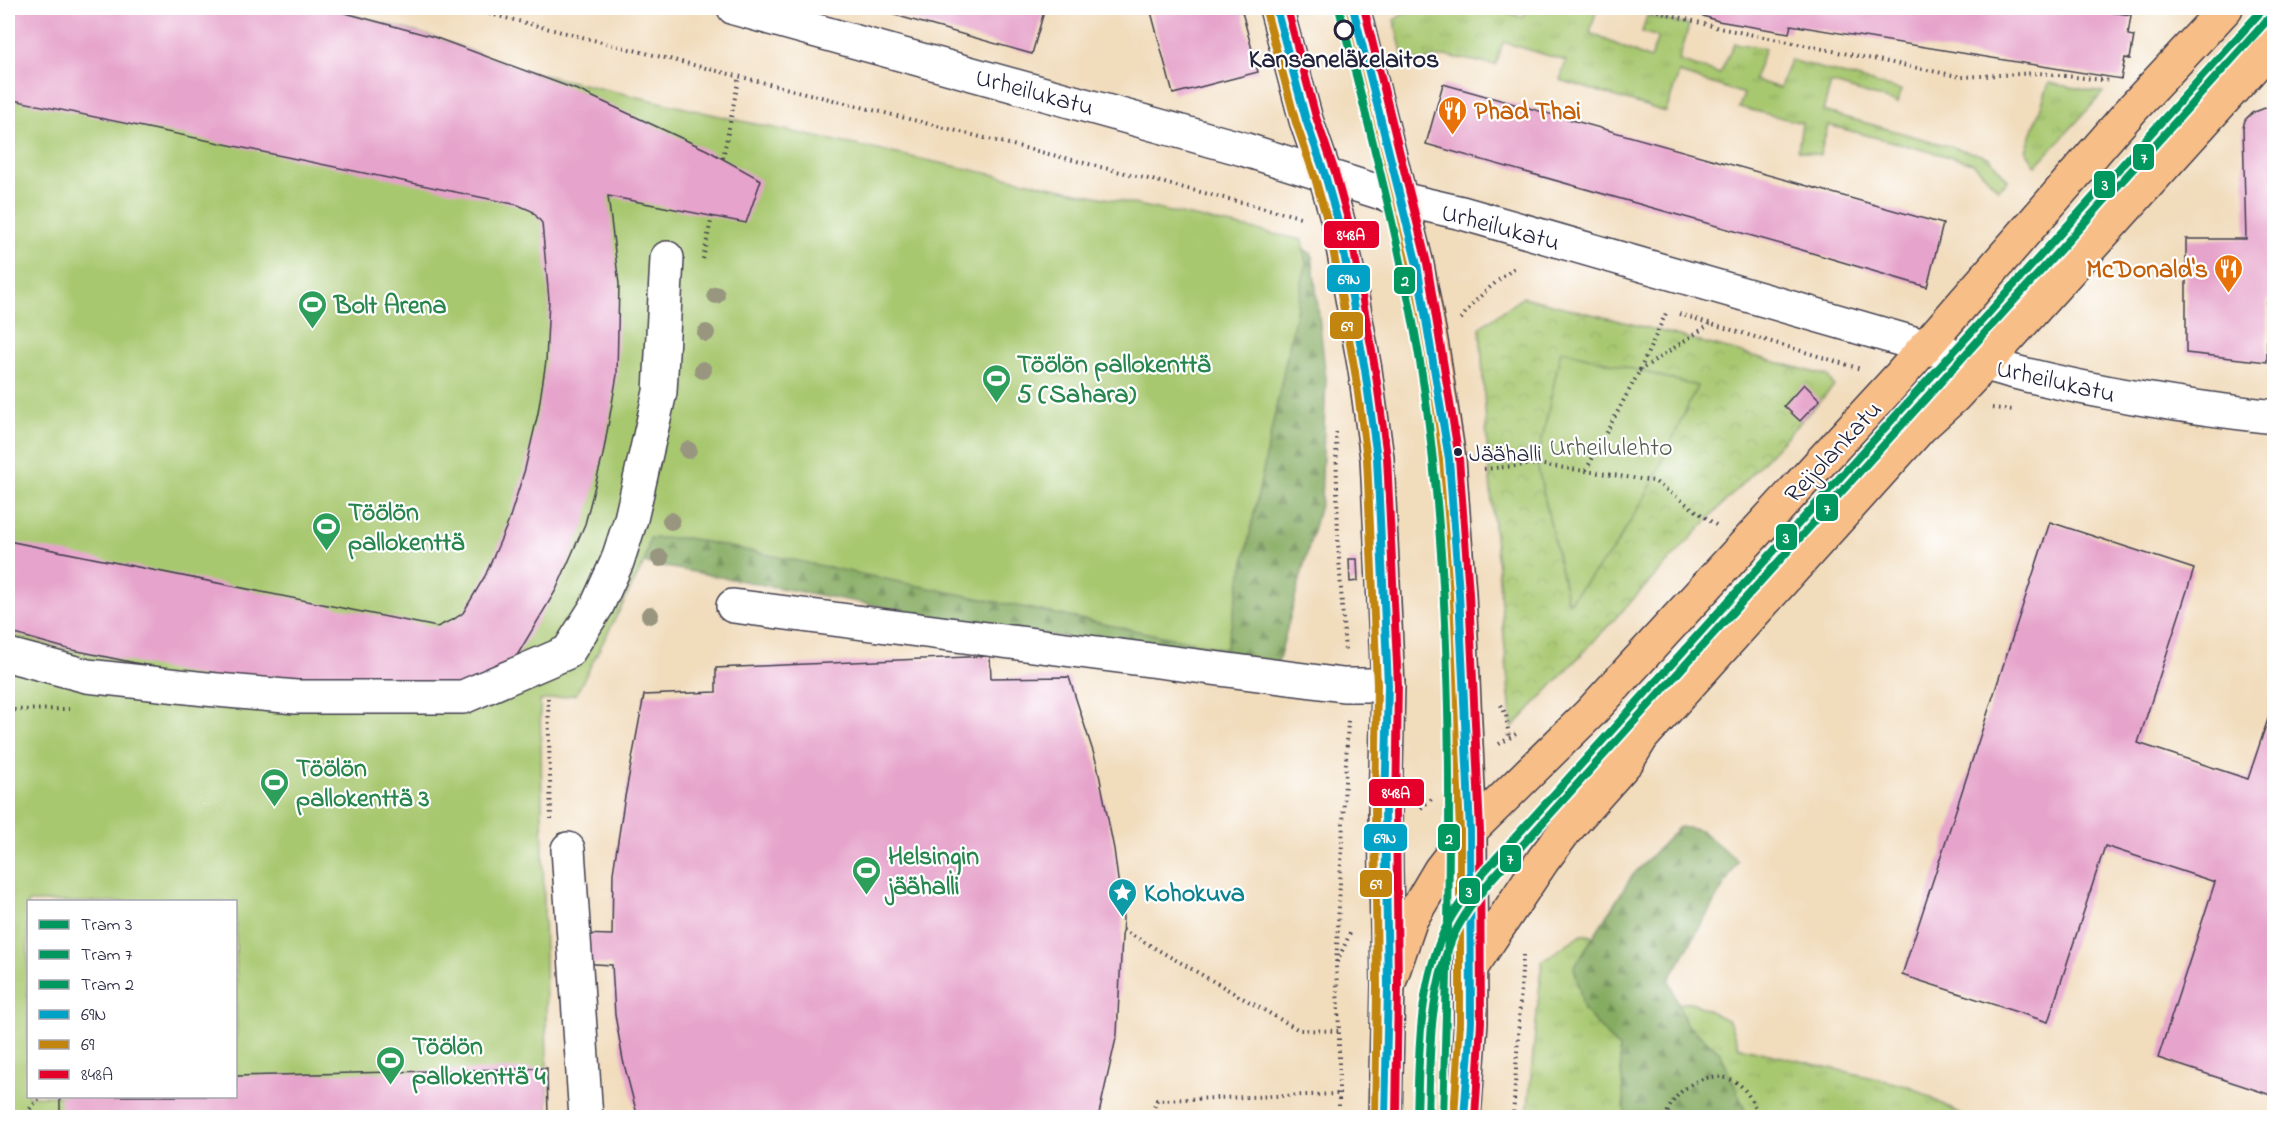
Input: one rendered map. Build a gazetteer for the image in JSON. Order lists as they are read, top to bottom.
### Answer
{
  "streets": {
    "main road": ["Reijolankatu"],
    "street": ["Urheilukatu"]
  },
  "crossings": [
    ["Urheilukatu", "Reijolankatu"]
  ],
  "parks": ["Urheilulehto"],
  "places": {
    "other": ["Kansaneläkelaitos", "Jäähalli"],
    "restaurant": ["Phad Thai", "McDonald's"],
    "sports": [
      "Bolt Arena",
      "Töölön pallokenttä 5 (Sahara)",
      "Töölön pallokenttä",
      "Töölön pallokenttä 3",
      "Helsingin jäähalli",
      "Töölön pallokenttä 4"
    ],
    "place": ["Kohokuva"]
  },
  "lines": [
    "tram line 3",
    "tram line 2",
    "transit line 69N",
    "transit line 848A",
    "transit line 69",
    "tram line 7"
  ],
  "legend": [
    "Tram 3",
    "Tram 7",
    "Tram 2",
    "69N",
    "69",
    "848A"
  ]
}
